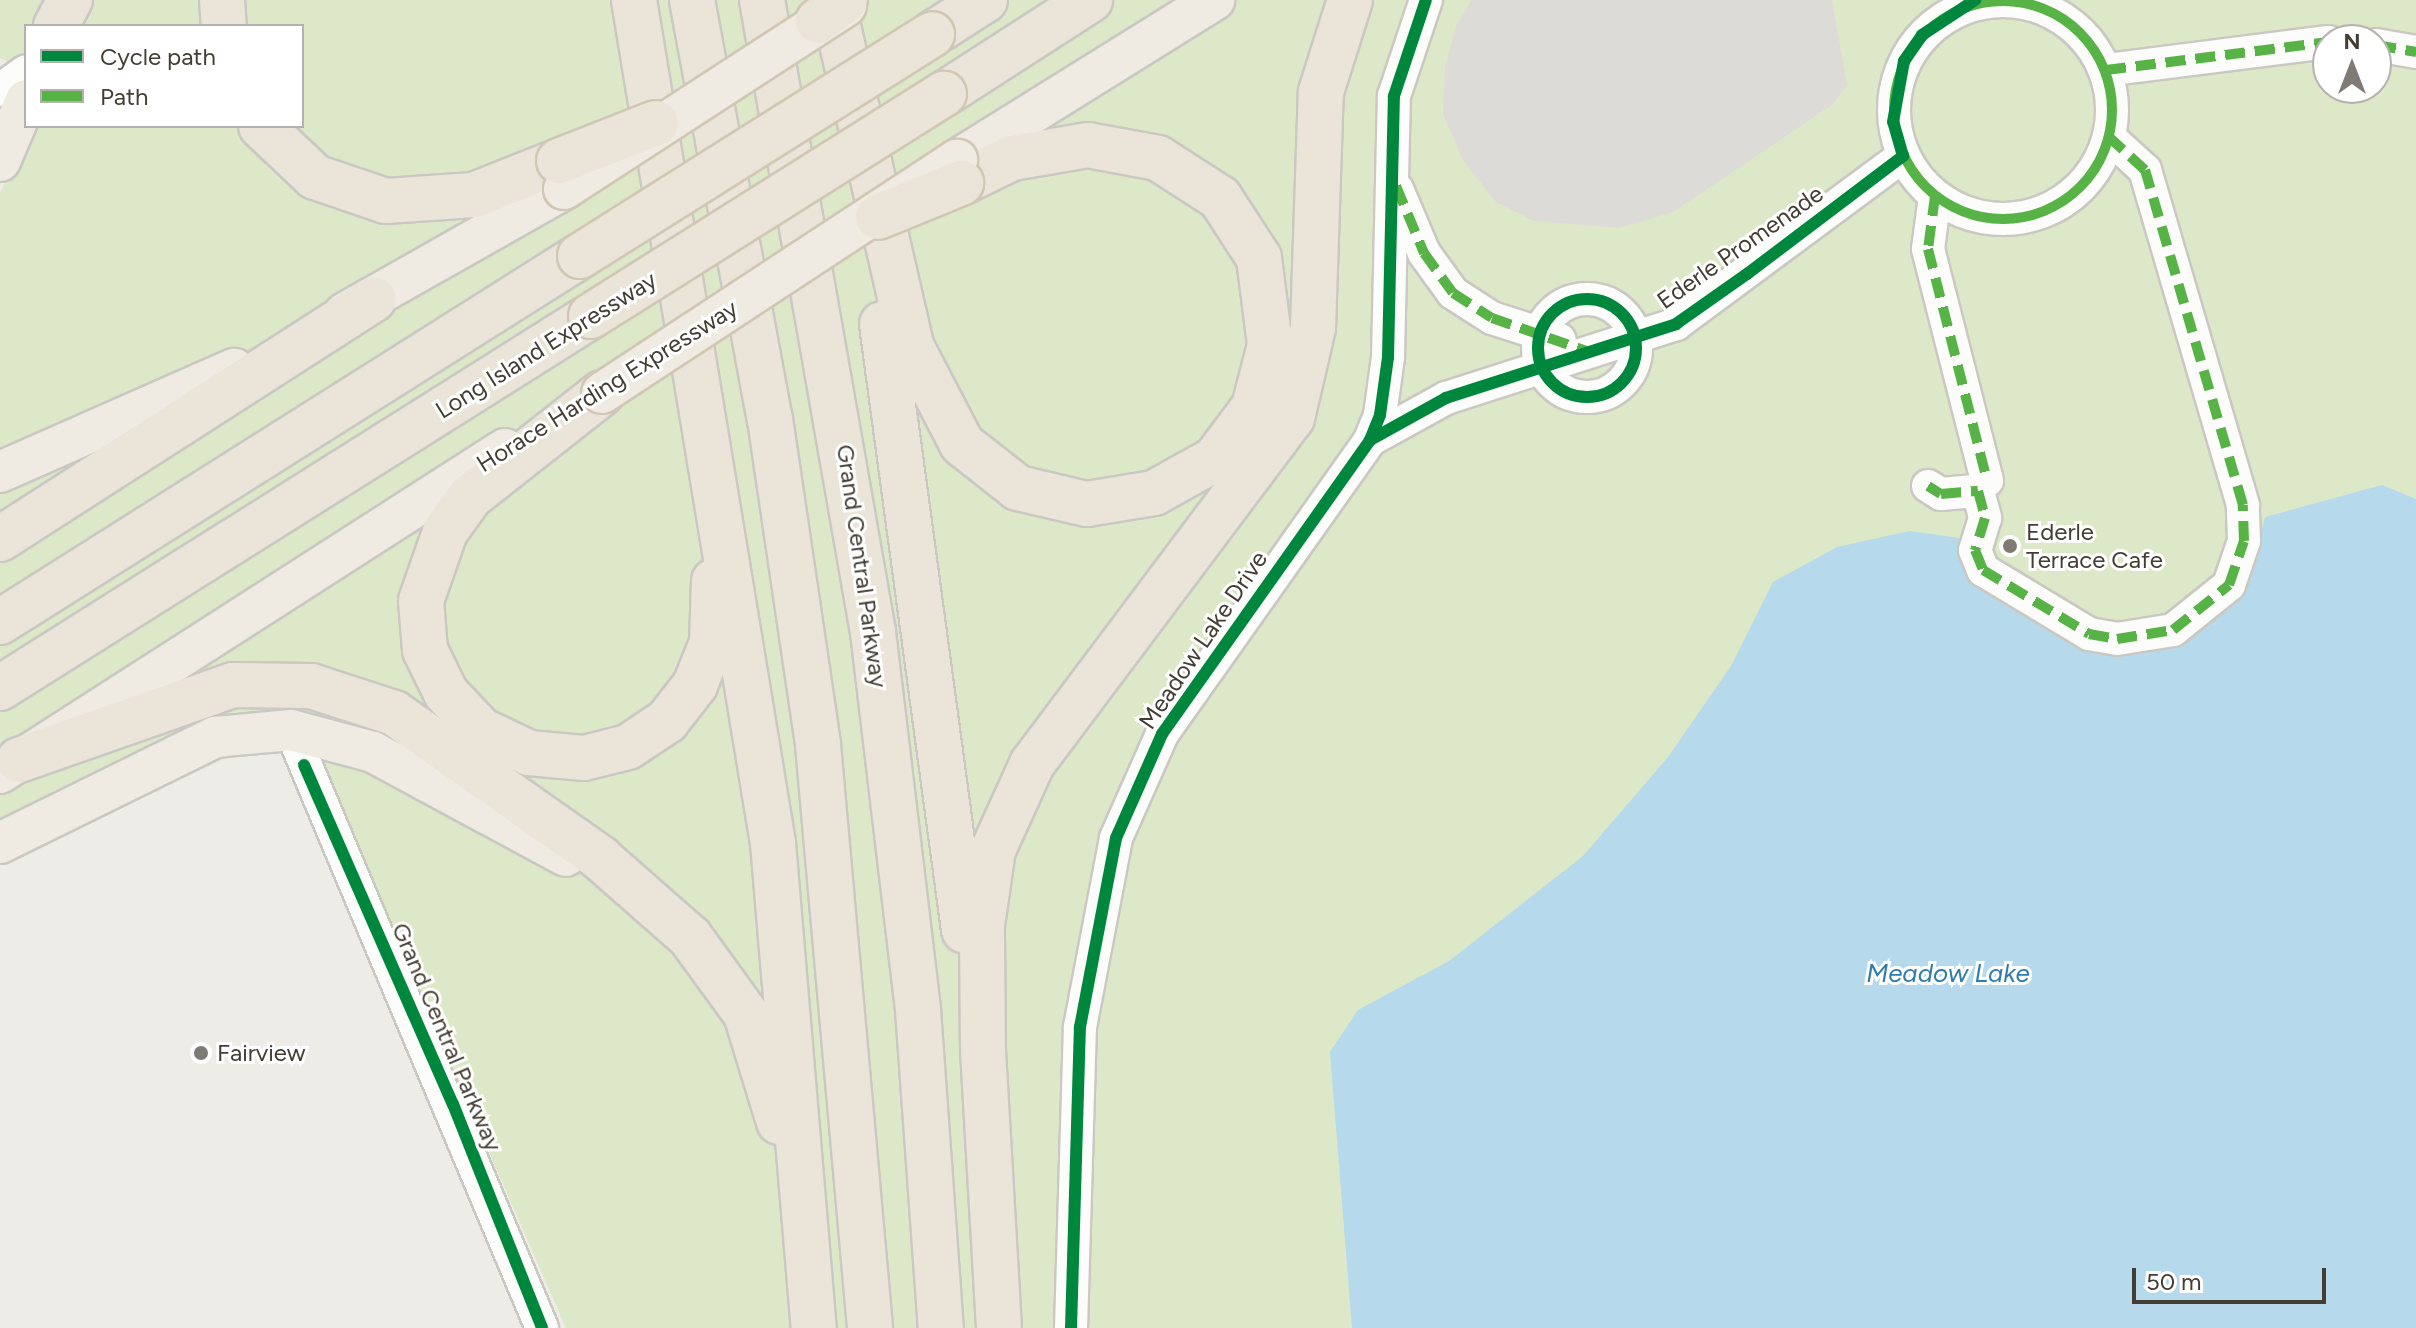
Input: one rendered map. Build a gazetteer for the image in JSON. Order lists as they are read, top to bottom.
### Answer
{
  "streets": {
    "highway": ["Long Island Expressway", "Grand Central Parkway"],
    "main road": ["Horace Harding Expressway"],
    "street": ["Ederle Promenade", "Meadow Lake Drive"]
  },
  "crossings": [
    ["Ederle Promenade", "Meadow Lake Drive"]
  ],
  "water": ["Meadow Lake"],
  "places": ["Ederle Terrace Cafe", "Fairview"],
  "legend": ["Cycle path", "Path"],
  "scale_bar": "50 m",
  "north": "top"
}
